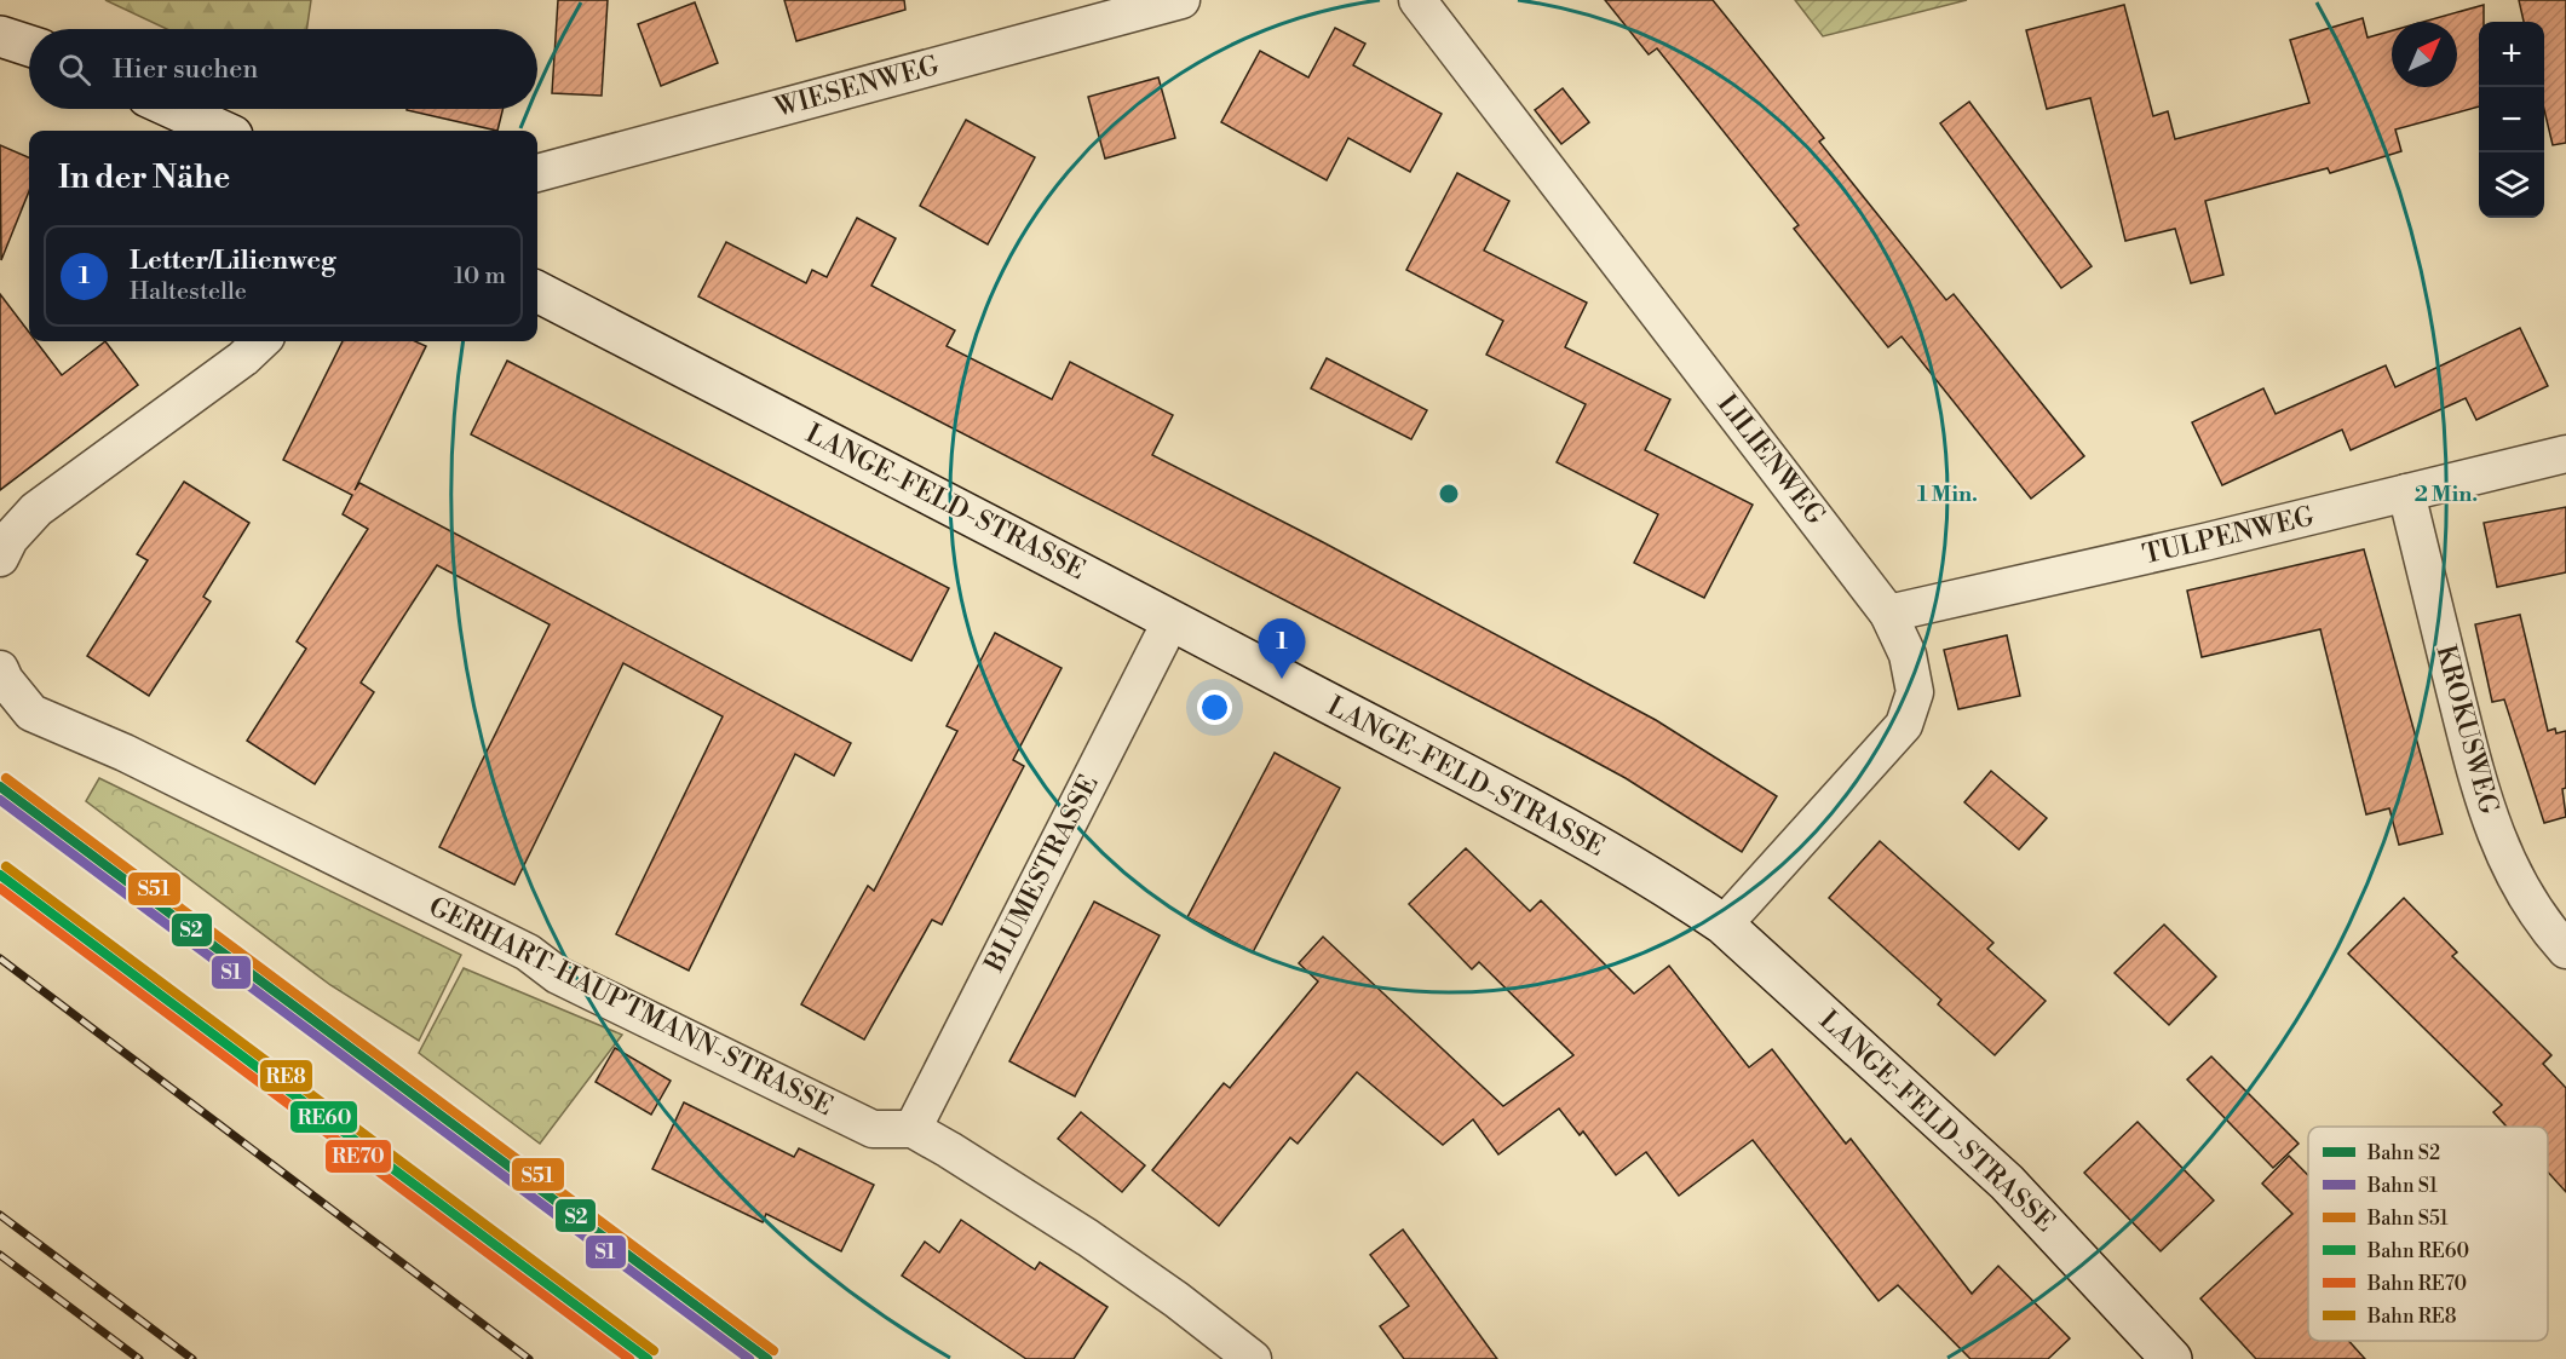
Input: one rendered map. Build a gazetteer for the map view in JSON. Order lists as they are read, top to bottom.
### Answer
{
  "streets": {
    "street": [
      "WIESENWEG",
      "LILIENWEG",
      "LANGE-FELD-STRASSE",
      "TULPENWEG",
      "KROKUSWEG",
      "BLUMESTRASSE",
      "GERHART-HAUPTMANN-STRASSE"
    ]
  },
  "crossings": [
    ["LILIENWEG", "LANGE-FELD-STRASSE"],
    ["LILIENWEG", "TULPENWEG"],
    ["LANGE-FELD-STRASSE", "BLUMESTRASSE"],
    ["TULPENWEG", "KROKUSWEG"],
    ["BLUMESTRASSE", "GERHART-HAUPTMANN-STRASSE"]
  ],
  "lines": [
    "rail line S51",
    "rail line S2",
    "rail line S1",
    "rail line RE8",
    "rail line RE60",
    "rail line RE70"
  ],
  "legend": [
    "Bahn S2",
    "Bahn S1",
    "Bahn S51",
    "Bahn RE60",
    "Bahn RE70",
    "Bahn RE8"
  ],
  "north": "top right",
  "page": {
    "map_buttons": ["+", "−"],
    "search": "Hier suchen",
    "heading": "In der Nähe",
    "list": [
      {
        "mark": "1",
        "name": "Letter/Lilienweg",
        "note": "Haltestelle",
        "value": "10 m"
      }
    ],
    "pins": "1"
  },
  "rings": ["1 Min.", "2 Min."]
}
